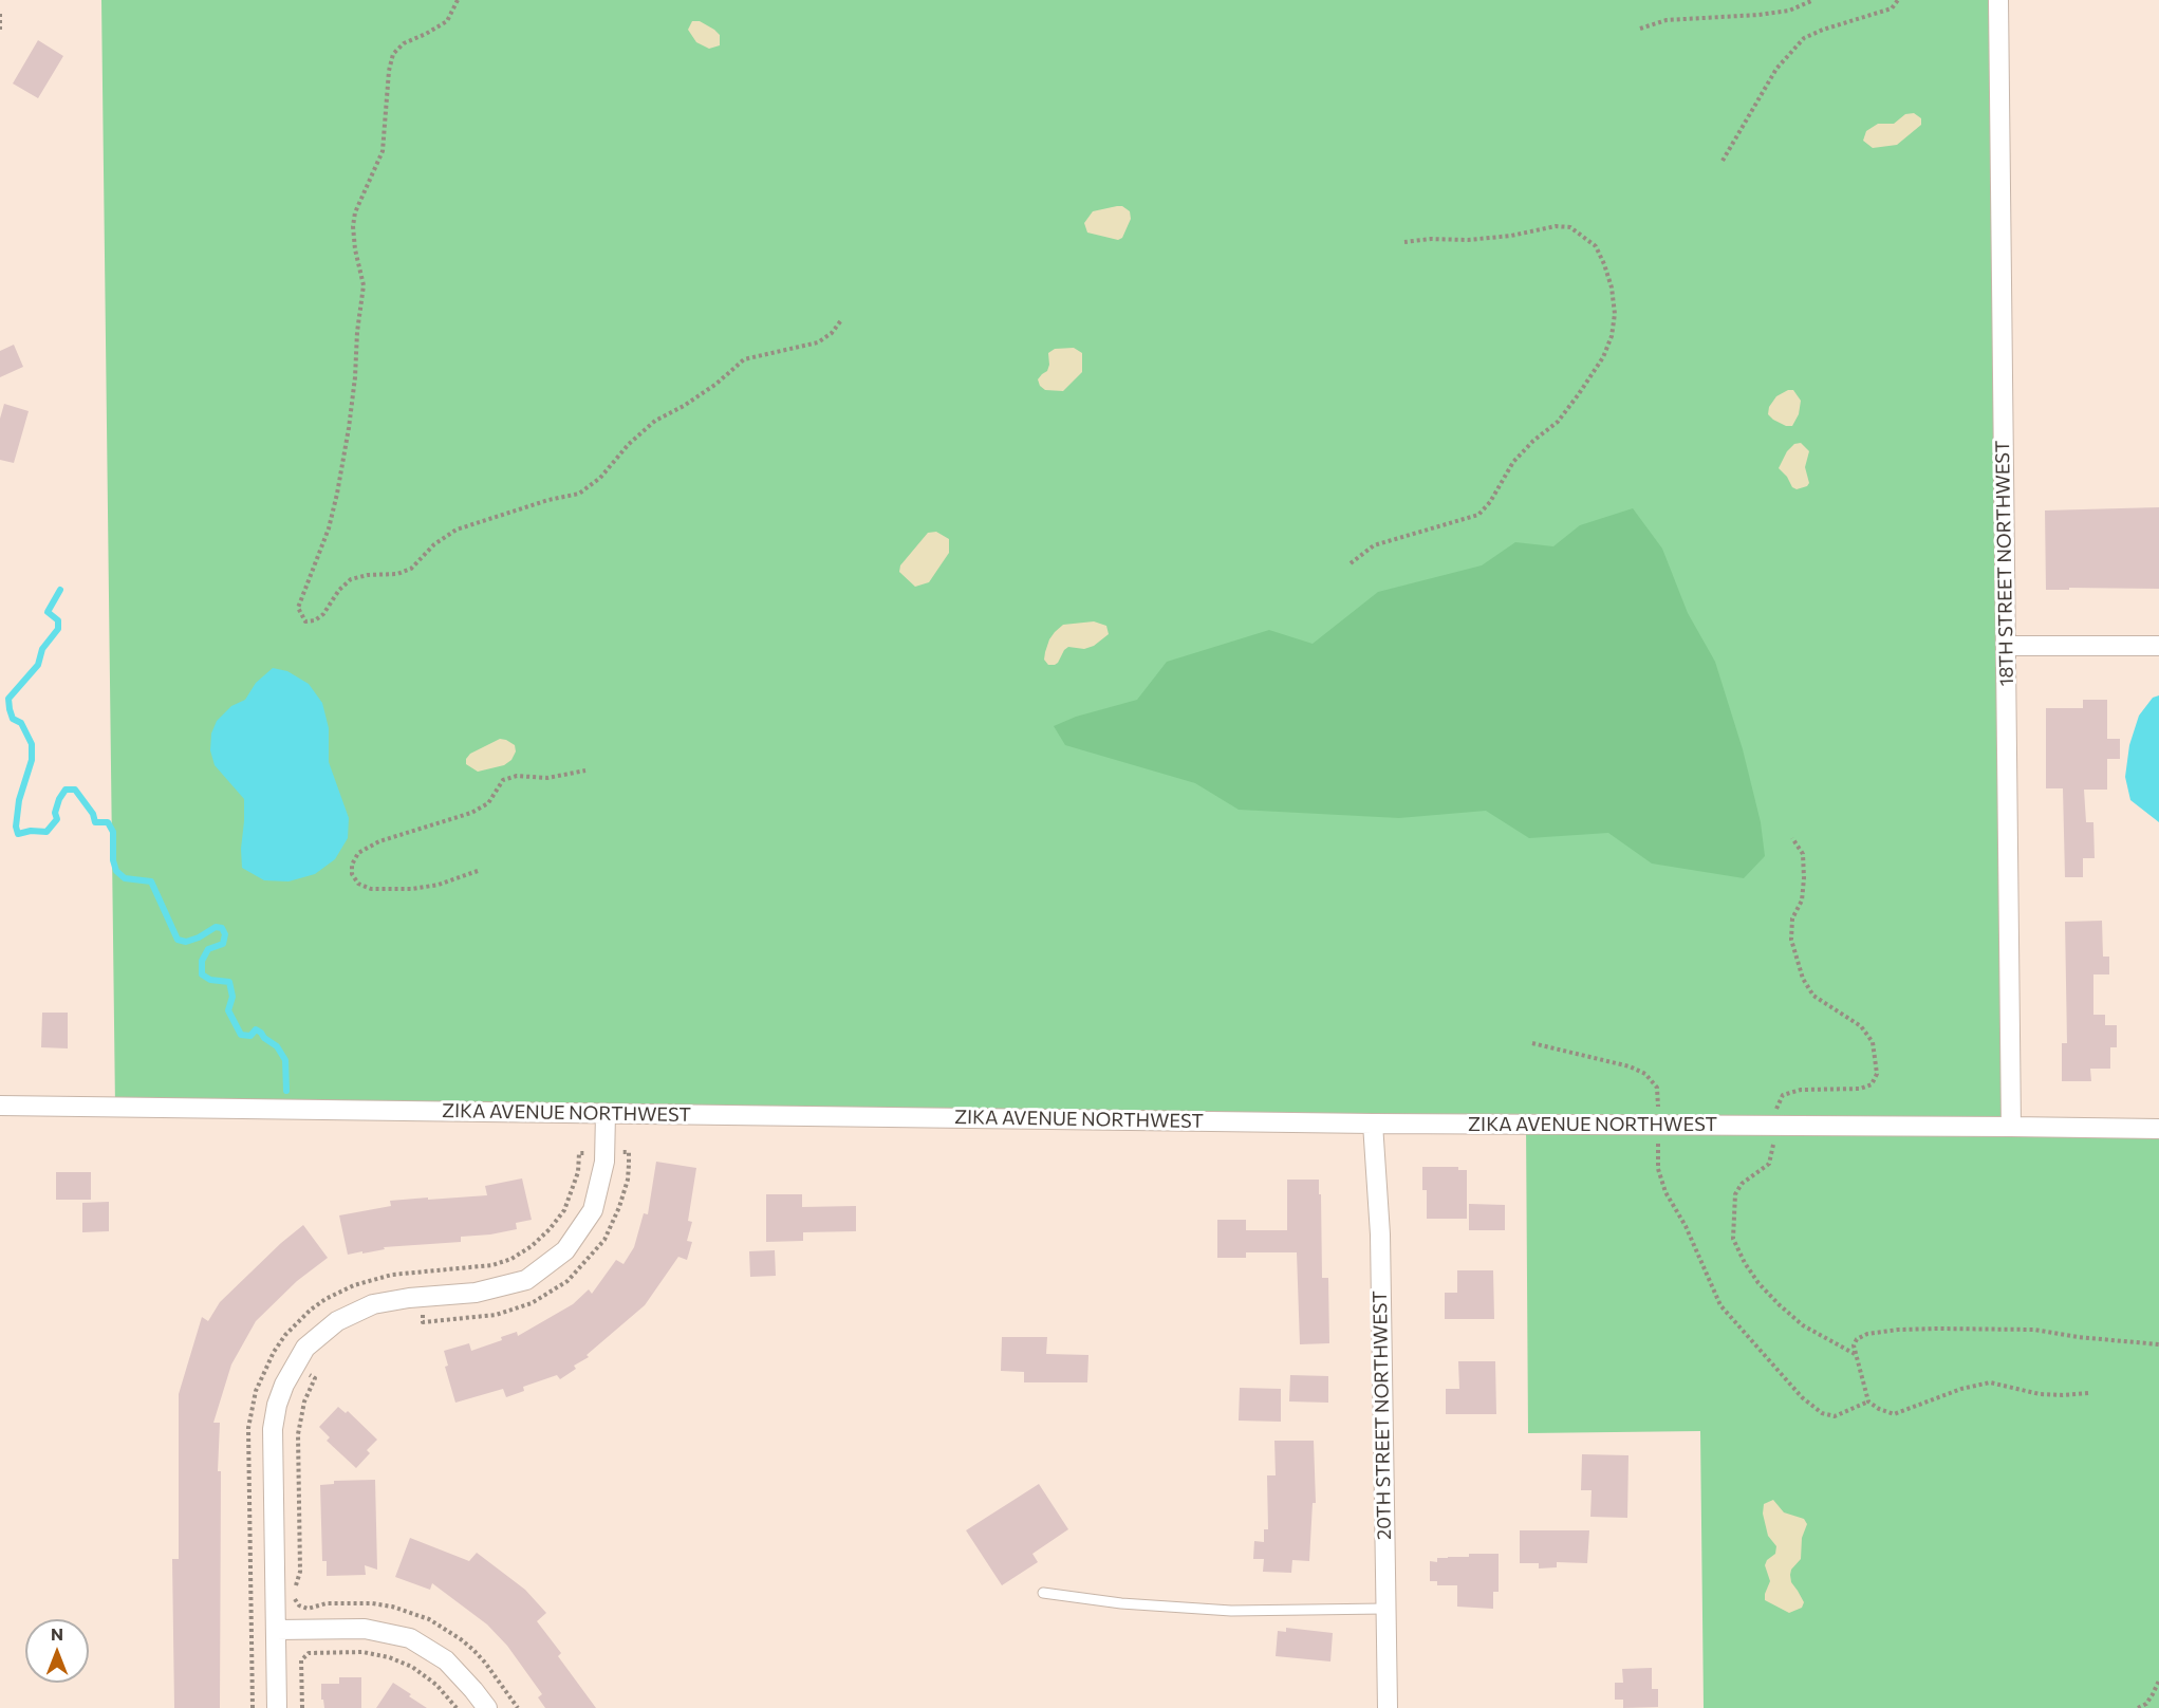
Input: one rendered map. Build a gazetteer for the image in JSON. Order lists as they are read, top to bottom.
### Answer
{
  "streets": {
    "street": ["18TH STREET NORTHWEST", "ZIKA AVENUE NORTHWEST", "20TH STREET NORTHWEST"]
  },
  "crossings": [
    ["18TH STREET NORTHWEST", "ZIKA AVENUE NORTHWEST"],
    ["ZIKA AVENUE NORTHWEST", "20TH STREET NORTHWEST"]
  ],
  "north": "top"
}
